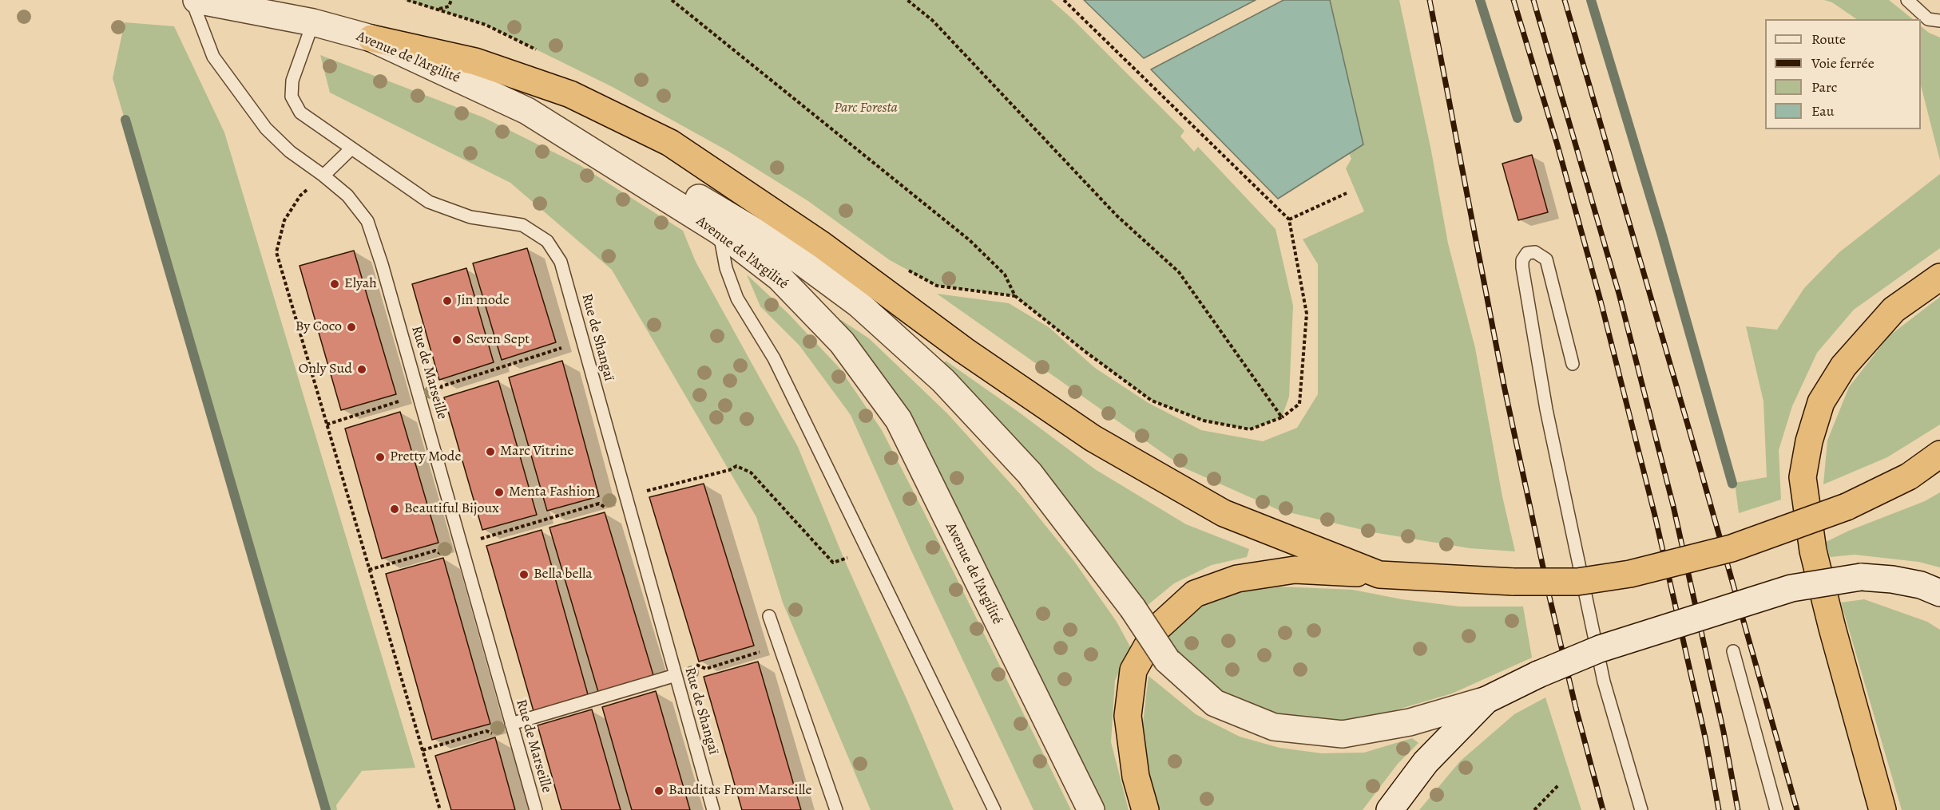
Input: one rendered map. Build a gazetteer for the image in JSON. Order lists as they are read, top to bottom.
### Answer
{
  "streets": {
    "street": ["Avenue de l'Argilité"],
    "lane": ["Rue de Shangaï", "Rue de Marseille"]
  },
  "crossings": [
    ["Avenue de l'Argilité", "Rue de Shangaï"]
  ],
  "parks": ["Parc Foresta"],
  "places": [
    "Elyah",
    "Jin mode",
    "By Coco",
    "Seven Sept",
    "Only Sud",
    "Marc Vitrine",
    "Pretty Mode",
    "Menta Fashion",
    "Beautiful Bijoux",
    "Bella bella",
    "Banditas From Marseille"
  ],
  "legend": [
    "Route",
    "Voie ferrée",
    "Parc",
    "Eau"
  ]
}
